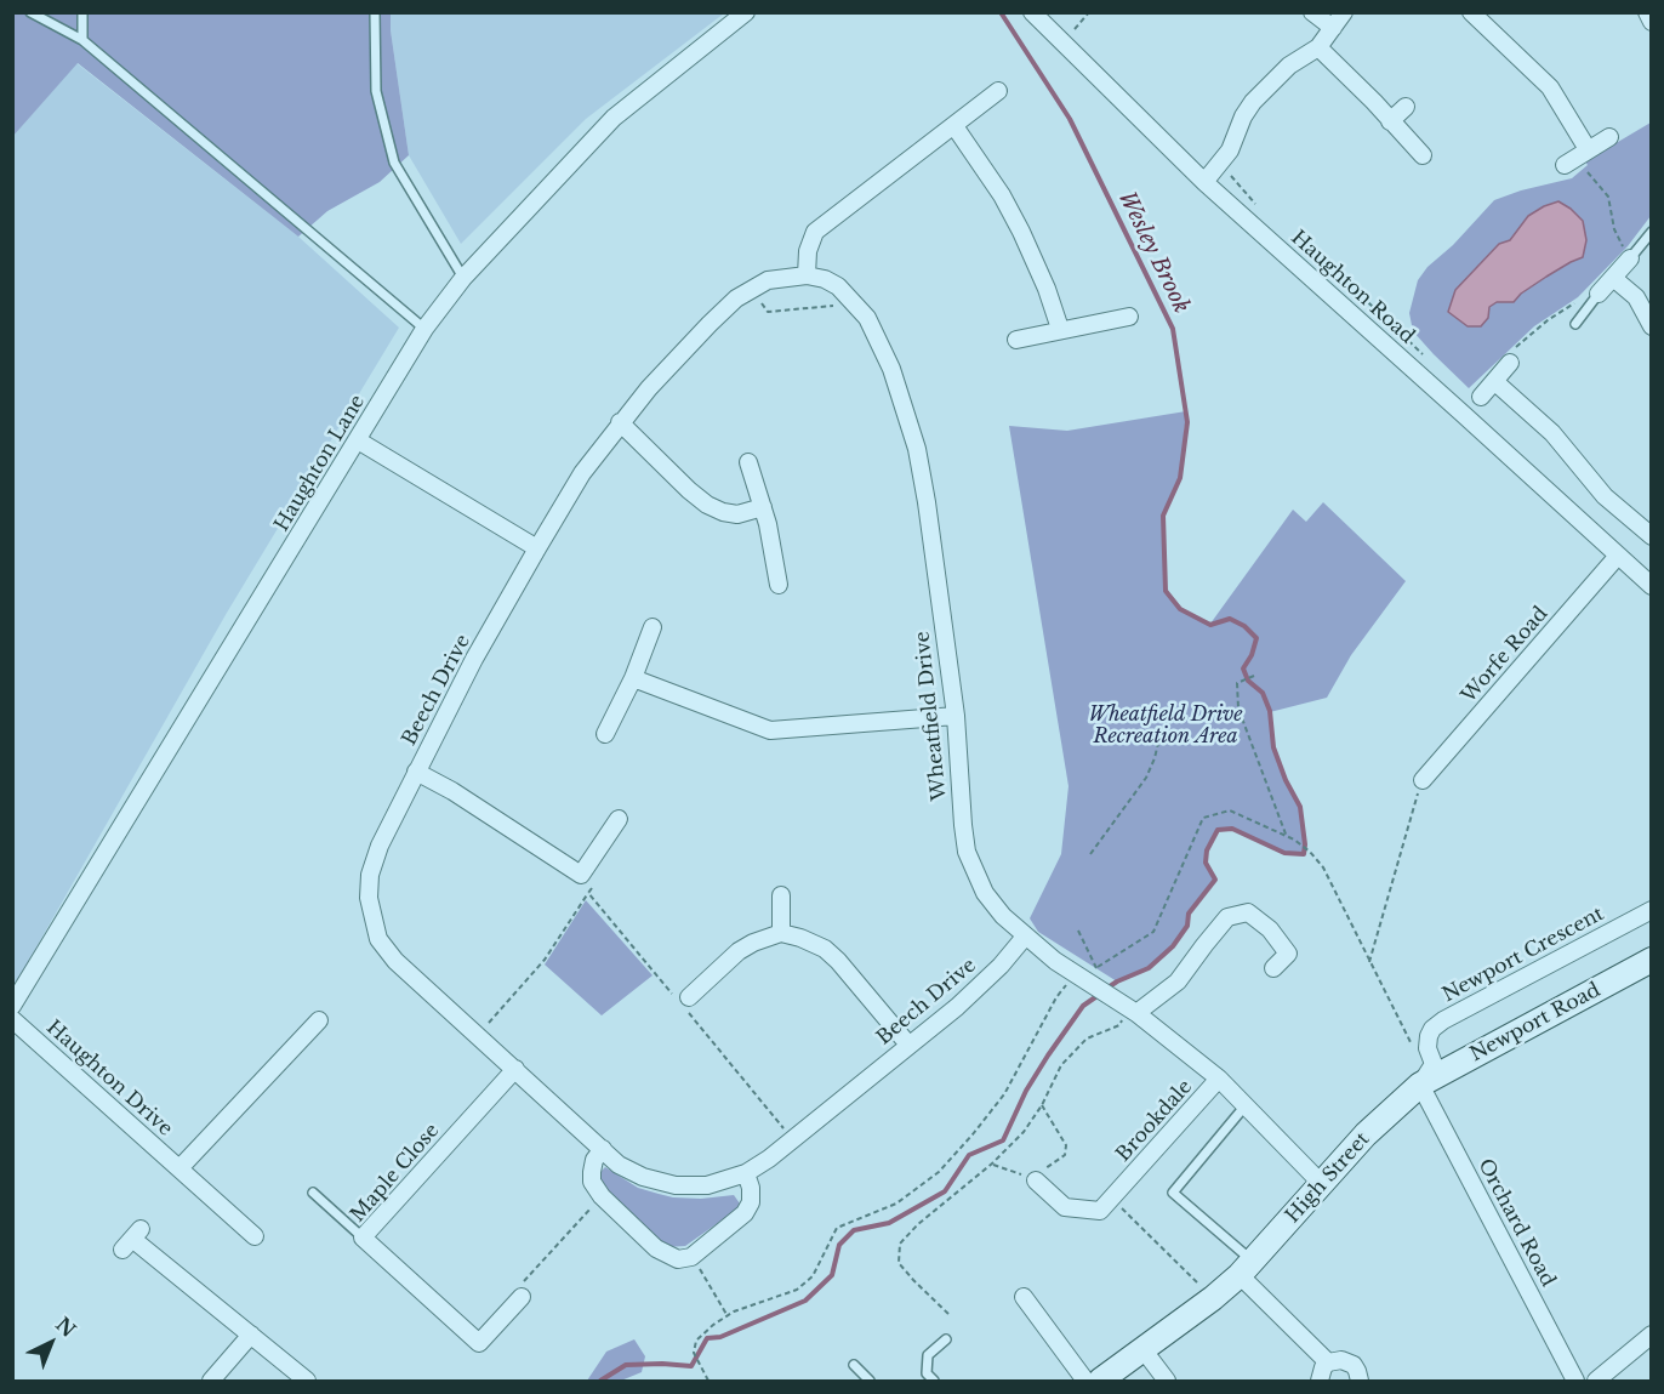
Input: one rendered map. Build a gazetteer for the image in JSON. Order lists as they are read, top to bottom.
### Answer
{
  "streets": {
    "main road": ["Newport Road", "High Street"],
    "street": [
      "Haughton Road",
      "Haughton Lane",
      "Worfe Road",
      "Beech Drive",
      "Wheatfield Drive",
      "Newport Crescent",
      "Haughton Drive",
      "Brookdale",
      "Maple Close",
      "Orchard Road"
    ]
  },
  "crossings": [
    ["Haughton Road", "Worfe Road"],
    ["Beech Drive", "Wheatfield Drive"],
    ["Beech Drive", "Maple Close"],
    ["Wheatfield Drive", "Brookdale"],
    ["Newport Crescent", "Newport Road"],
    ["Newport Crescent", "High Street"],
    ["Newport Crescent", "Orchard Road"],
    ["Newport Road", "High Street"],
    ["Newport Road", "Orchard Road"],
    ["Brookdale", "High Street"],
    ["High Street", "Orchard Road"]
  ],
  "water": ["Wesley Brook"],
  "parks": ["Wheatfield Drive Recreation Area"],
  "north": "top right"
}
